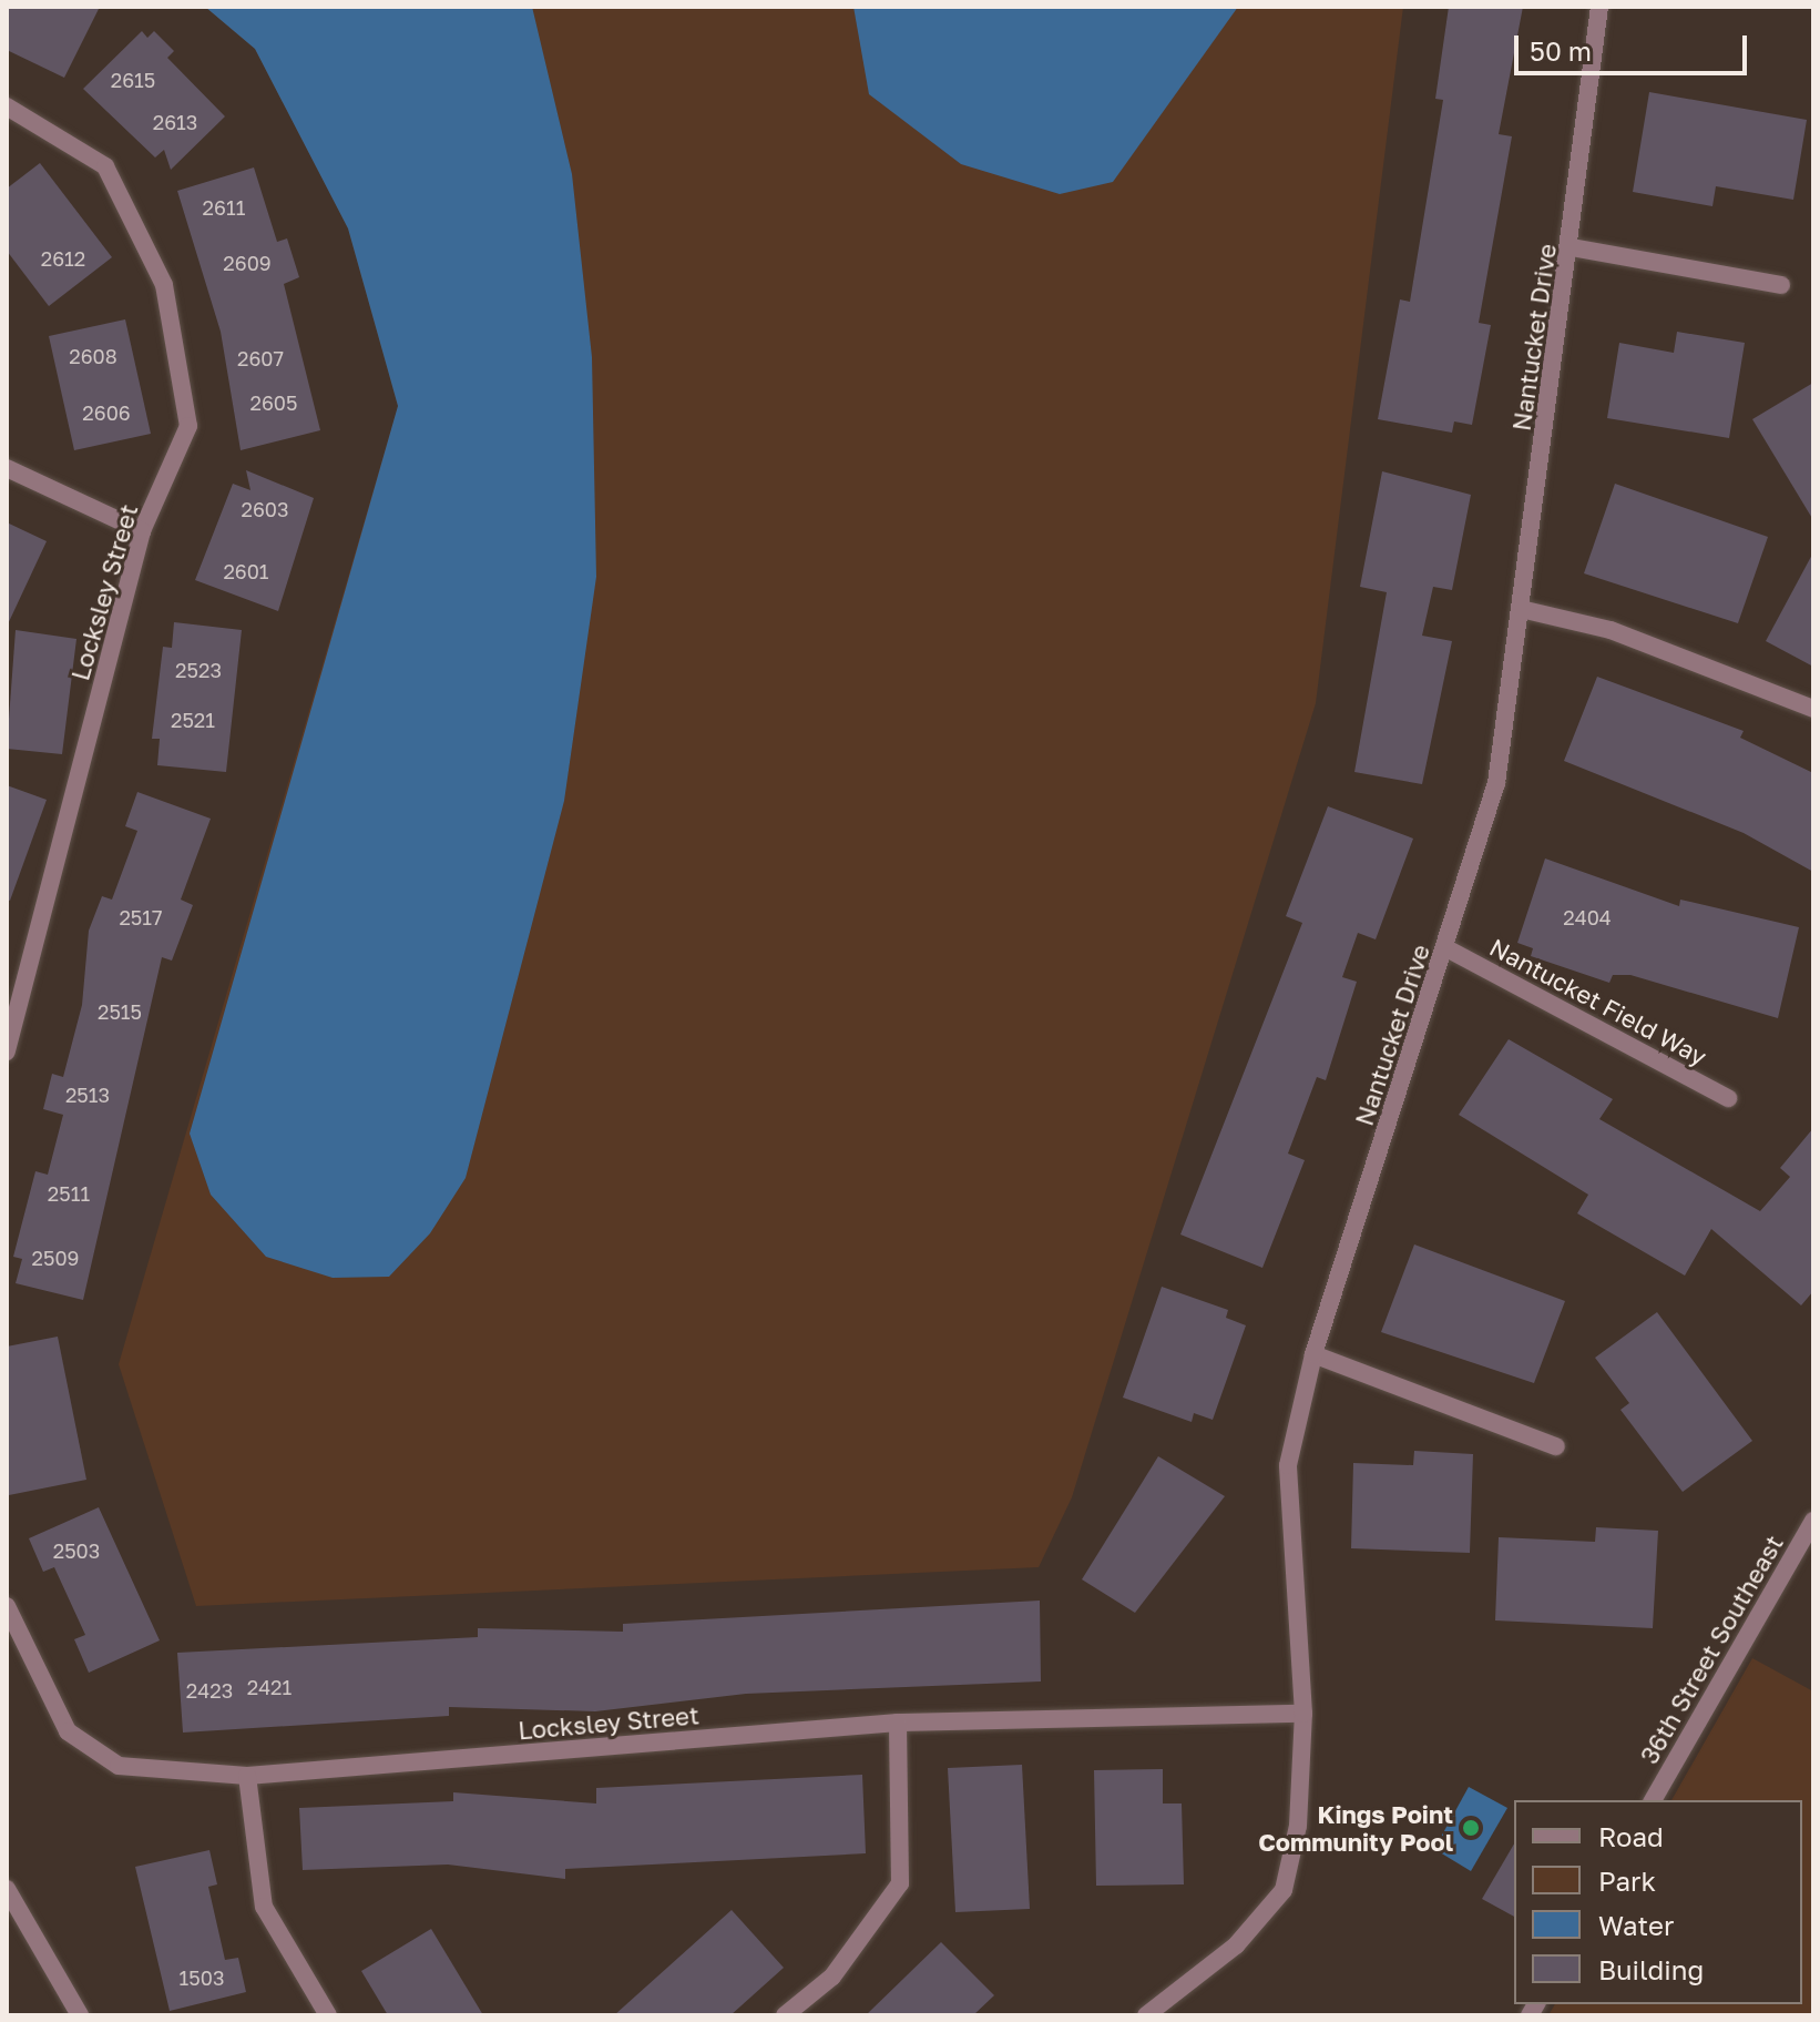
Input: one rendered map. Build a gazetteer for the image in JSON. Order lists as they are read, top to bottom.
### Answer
{
  "streets": {
    "street": [
      "Nantucket Drive",
      "Locksley Street",
      "Nantucket Field Way",
      "36th Street Southeast"
    ]
  },
  "crossings": [
    ["Nantucket Drive", "Locksley Street"],
    ["Nantucket Drive", "Nantucket Field Way"]
  ],
  "places": ["Kings Point Community Pool"],
  "house_numbers": [
    "2615",
    "2613",
    "2611",
    "2612",
    "2609",
    "2608",
    "2607",
    "2605",
    "2606",
    "2603",
    "2601",
    "2523",
    "2521",
    "2517",
    "2404",
    "2515",
    "2513",
    "2511",
    "2509",
    "2503",
    "2421",
    "2423",
    "1503"
  ],
  "legend": [
    "Road",
    "Park",
    "Water",
    "Building"
  ],
  "scale_bar": "50 m"
}
